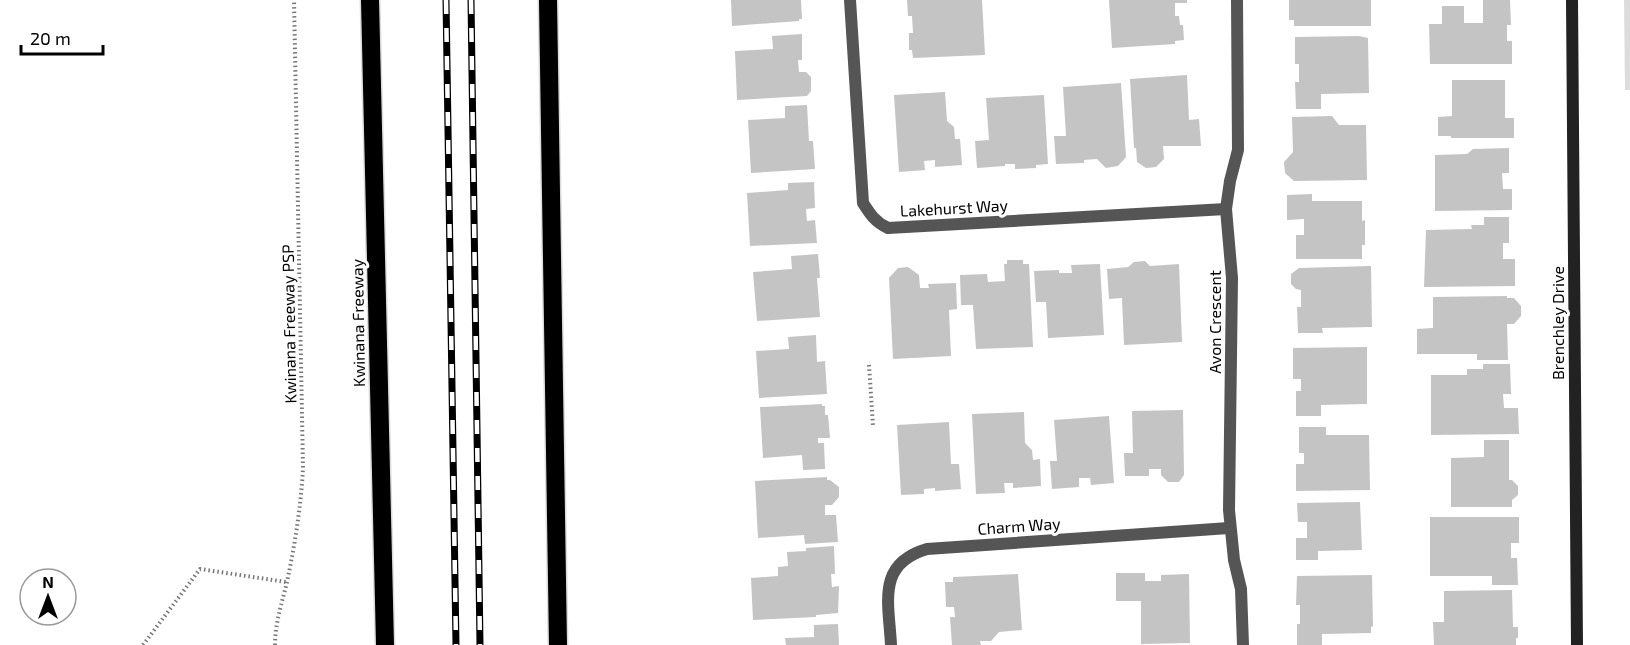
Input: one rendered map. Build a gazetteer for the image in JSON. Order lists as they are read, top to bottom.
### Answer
{
  "streets": {
    "highway": ["Kwinana Freeway"],
    "street": [
      "Lakehurst Way",
      "Avon Crescent",
      "Brenchley Drive",
      "Charm Way"
    ],
    "path": ["Kwinana Freeway PSP"]
  },
  "crossings": [
    ["Lakehurst Way", "Avon Crescent"],
    ["Avon Crescent", "Charm Way"]
  ],
  "scale_bar": "20 m",
  "north": "top"
}
